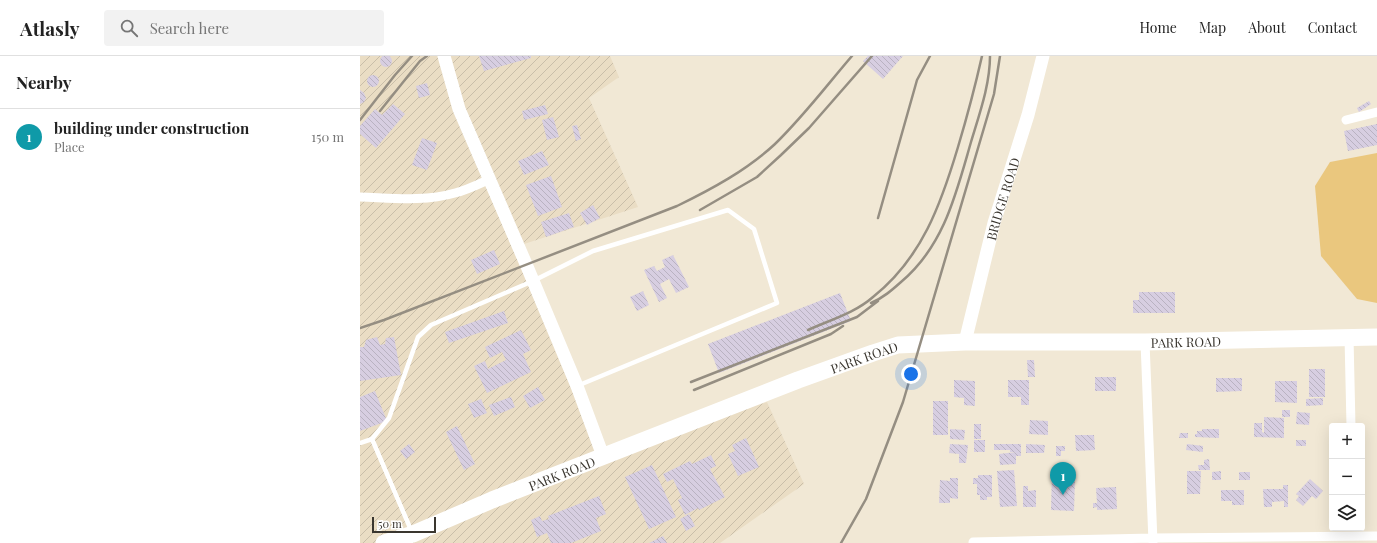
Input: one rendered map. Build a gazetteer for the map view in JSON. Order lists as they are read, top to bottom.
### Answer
{
  "streets": {
    "highway": ["PARK ROAD"],
    "street": ["BRIDGE ROAD"]
  },
  "crossings": [
    ["BRIDGE ROAD", "PARK ROAD"]
  ],
  "scale_bar": "50 m",
  "page": {
    "header": "Atlasly",
    "search": "Search here",
    "nav": [
      "Home",
      "Map",
      "About",
      "Contact"
    ],
    "heading": "Nearby",
    "list": [
      {
        "mark": "1",
        "name": "building under construction",
        "note": "Place",
        "value": "150 m"
      }
    ],
    "map_buttons": ["+", "−"],
    "pins": "1",
    "scale": "50 m"
  }
}
